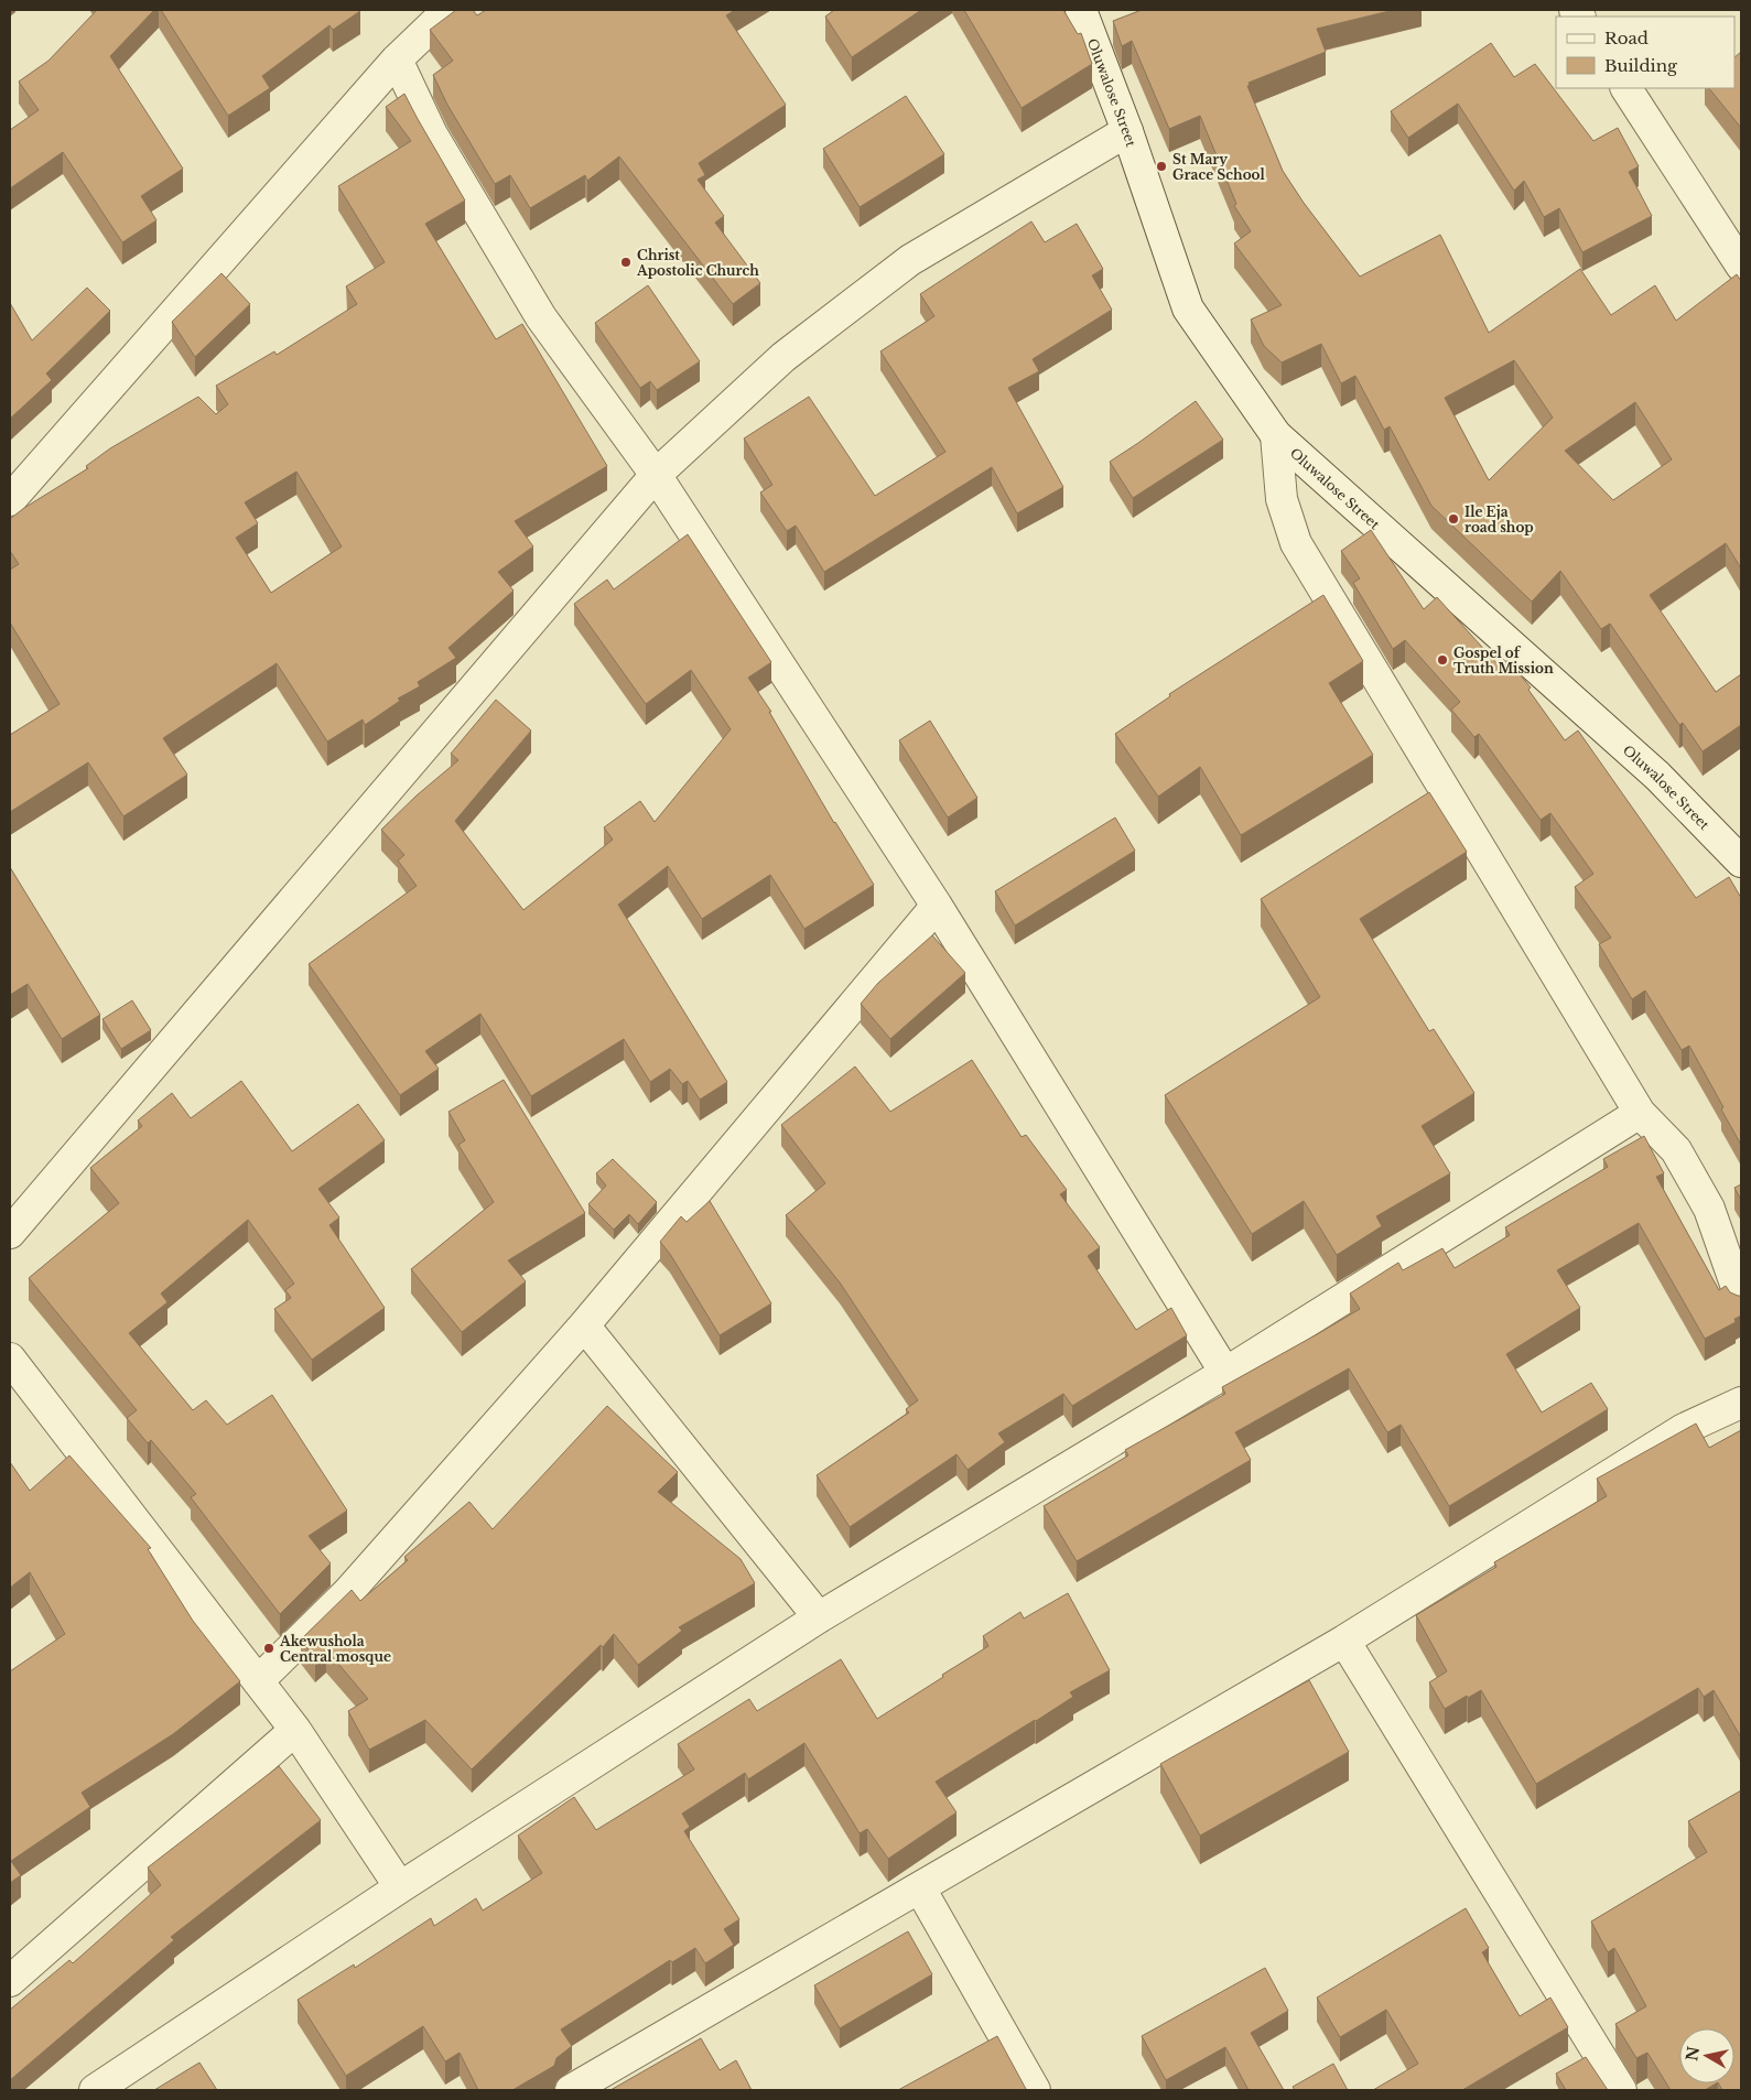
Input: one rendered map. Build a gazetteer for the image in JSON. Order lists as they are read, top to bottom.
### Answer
{
  "streets": {
    "street": ["Oluwalose Street"]
  },
  "places": [
    "St Mary Grace School",
    "Christ Apostolic Church",
    "Ile Eja road shop",
    "Gospel of Truth Mission",
    "Akewushola Central mosque"
  ],
  "legend": ["Road", "Building"],
  "north": "left"
}
